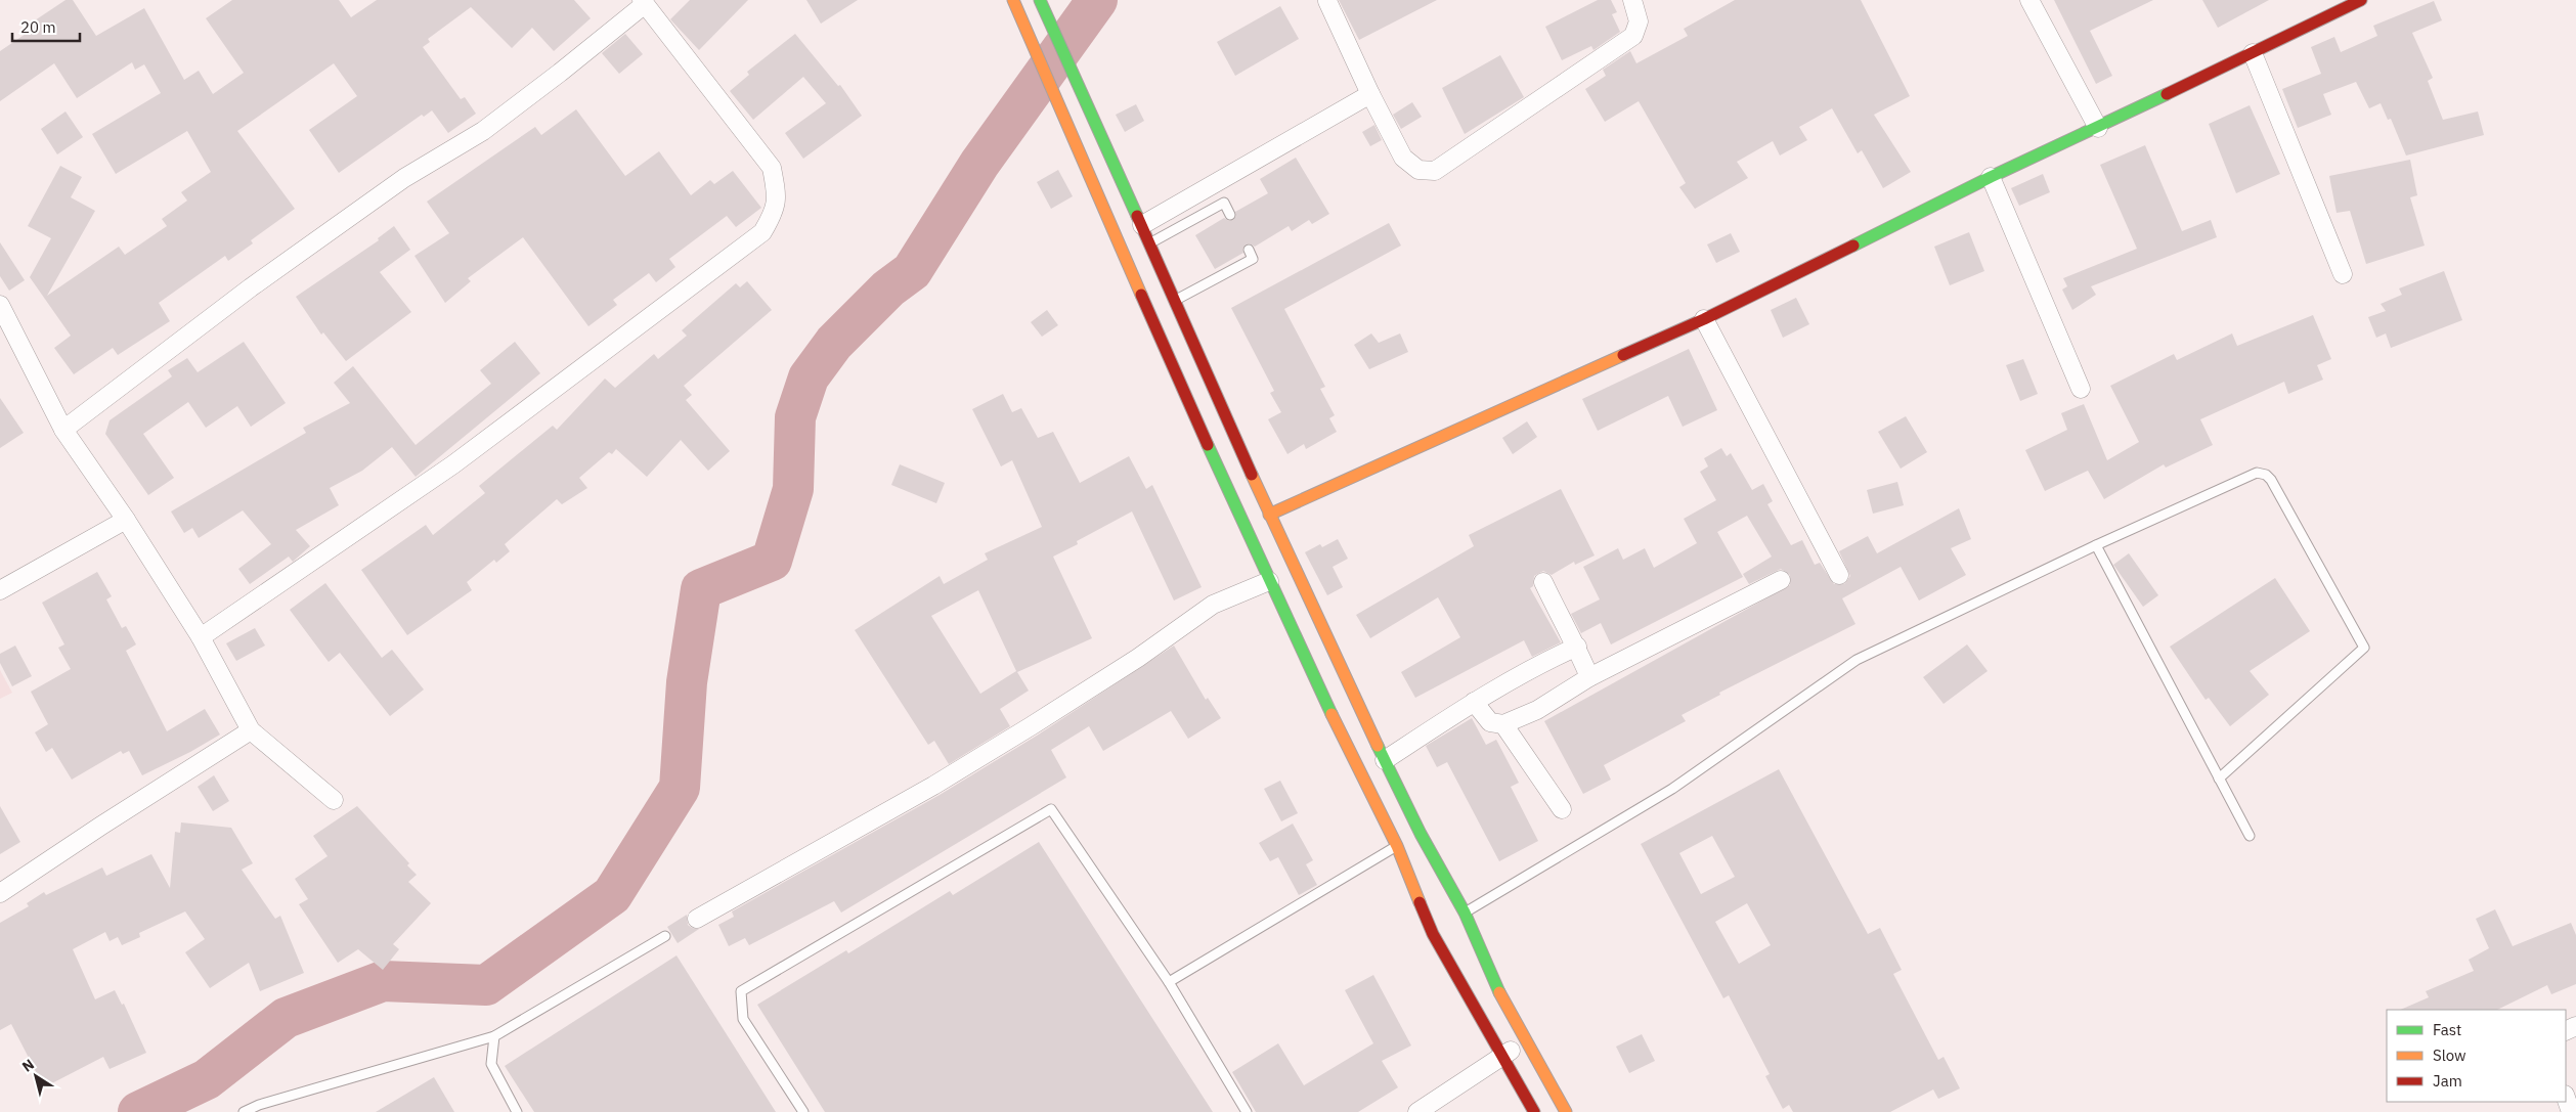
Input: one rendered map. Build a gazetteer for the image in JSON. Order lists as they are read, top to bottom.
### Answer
{
  "legend": ["Fast", "Slow", "Jam"],
  "scale_bar": "20 m",
  "north": "top left"
}
